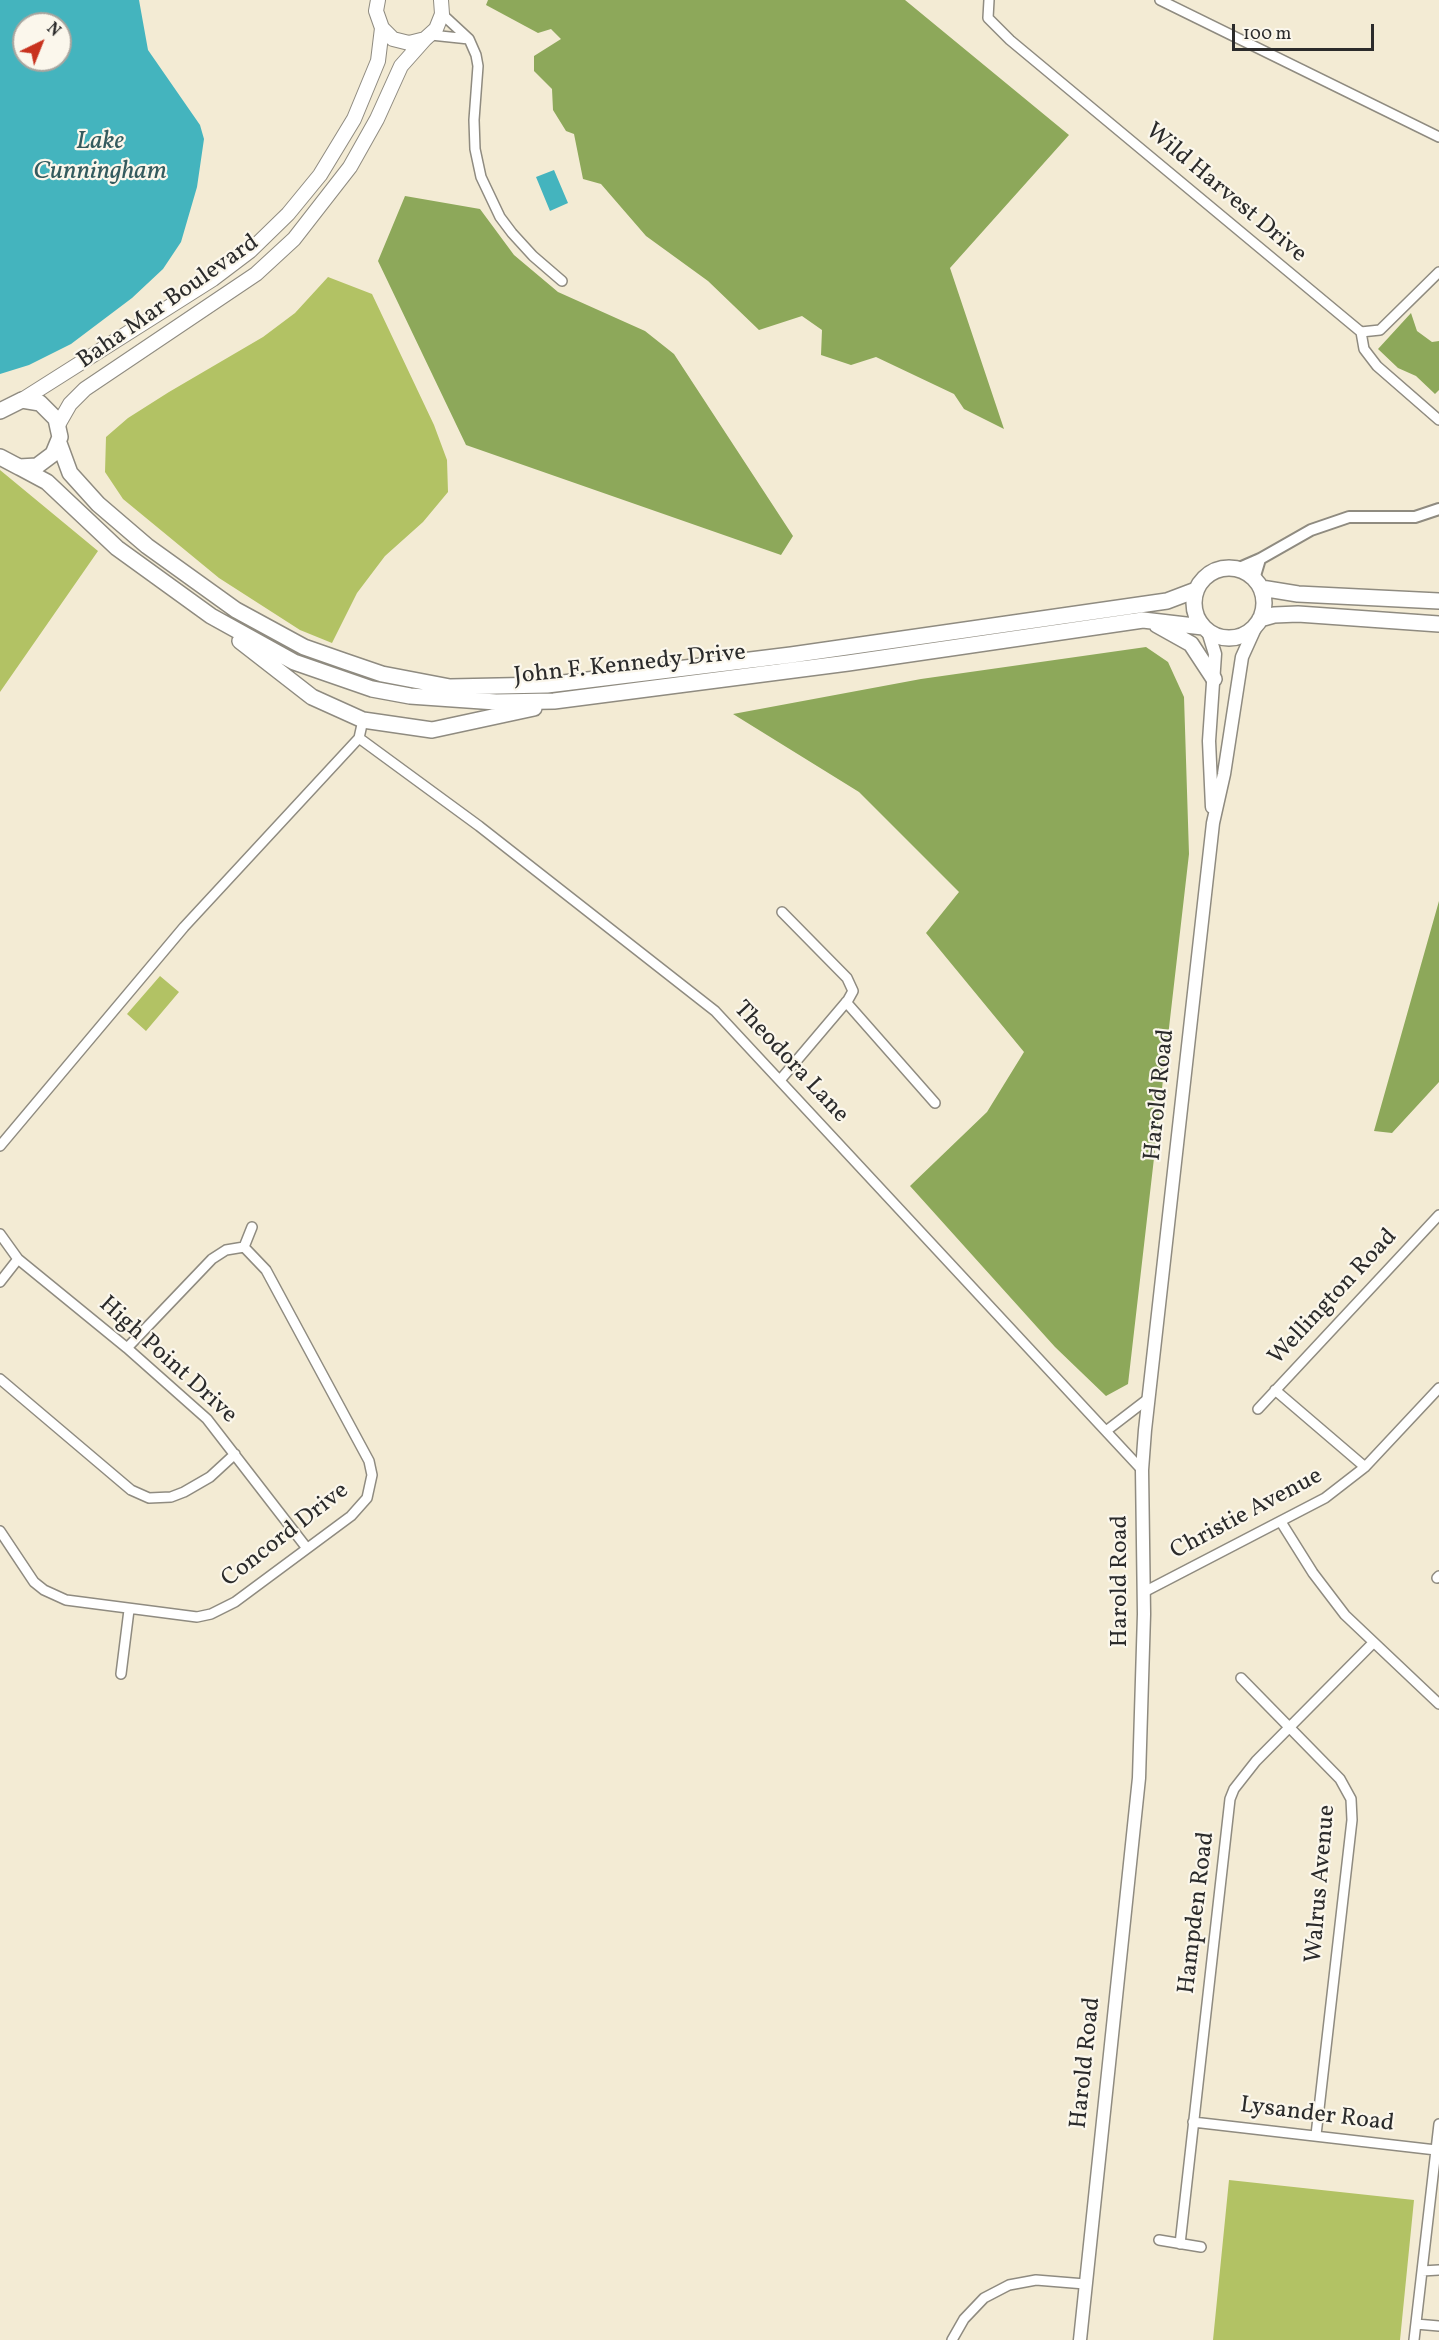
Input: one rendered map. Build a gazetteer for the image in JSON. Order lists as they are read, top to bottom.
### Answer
{
  "streets": {
    "highway": ["John F. Kennedy Drive"],
    "main road": ["Baha Mar Boulevard", "Harold Road"],
    "street": [
      "Wild Harvest Drive",
      "Theodora Lane",
      "Wellington Road",
      "High Point Drive",
      "Christie Avenue",
      "Concord Drive",
      "Walrus Avenue",
      "Hampden Road",
      "Lysander Road"
    ]
  },
  "crossings": [
    ["Baha Mar Boulevard", "John F. Kennedy Drive"],
    ["John F. Kennedy Drive", "Harold Road"],
    ["Theodora Lane", "Harold Road"],
    ["Harold Road", "Christie Avenue"],
    ["High Point Drive", "Concord Drive"],
    ["Walrus Avenue", "Hampden Road"],
    ["Walrus Avenue", "Lysander Road"],
    ["Hampden Road", "Lysander Road"]
  ],
  "water": ["Lake Cunningham"],
  "scale_bar": "100 m",
  "north": "top right"
}
